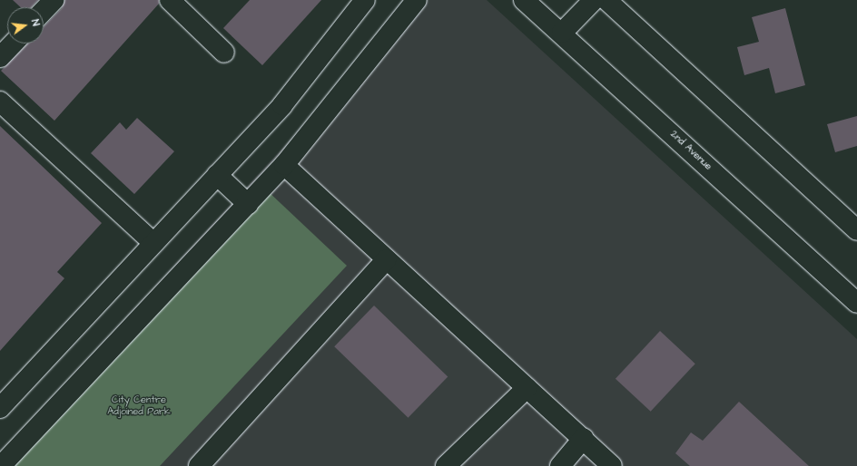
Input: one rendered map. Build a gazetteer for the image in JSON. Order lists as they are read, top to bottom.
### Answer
{
  "streets": {
    "street": ["2nd Avenue"]
  },
  "parks": ["City Centre Adjoined Park"],
  "north": "right"
}
